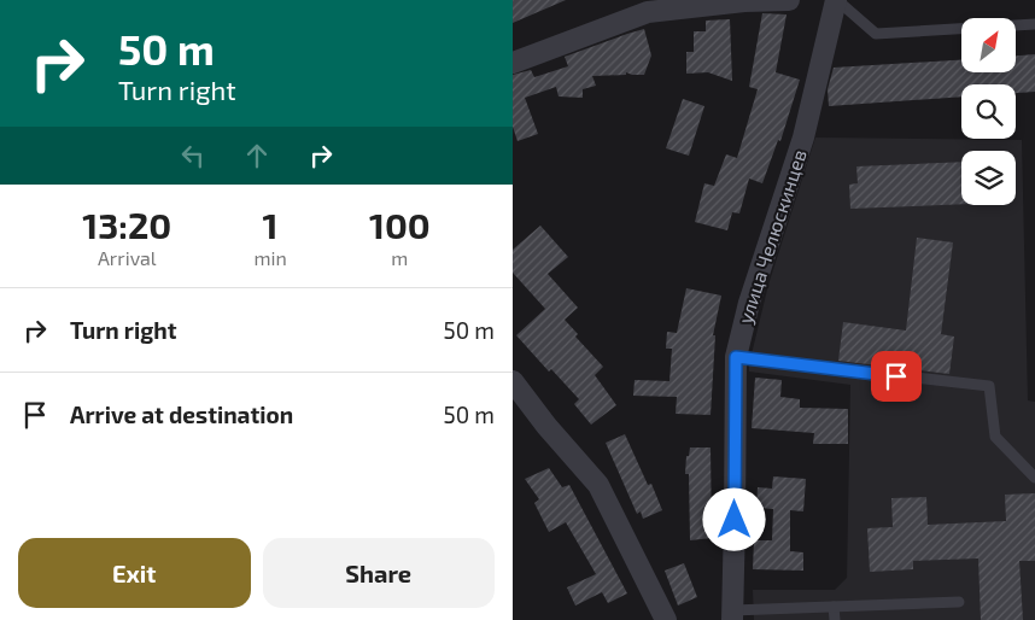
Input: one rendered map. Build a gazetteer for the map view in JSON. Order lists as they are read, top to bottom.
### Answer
{
  "streets": {
    "street": ["улица Челюскинцев"]
  },
  "north": "top right",
  "page": {
    "turn": ["50 m", "Turn right"],
    "eta": [
      "13:20",
      "Arrival",
      "1",
      "min",
      "100",
      "m"
    ],
    "list": [
      {
        "name": "Turn right",
        "value": "50 m"
      },
      {
        "name": "Arrive at destination",
        "value": "50 m"
      }
    ],
    "buttons": ["Exit", "Share"]
  }
}
